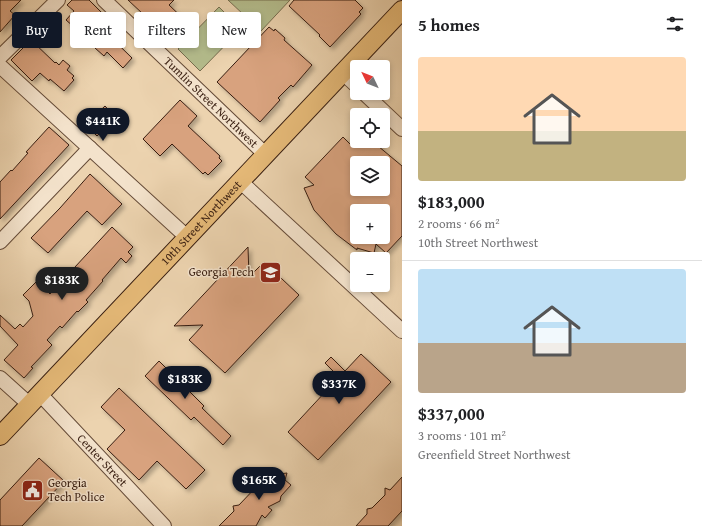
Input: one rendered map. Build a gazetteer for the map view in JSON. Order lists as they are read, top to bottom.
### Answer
{
  "streets": {
    "main road": ["10th Street Northwest"],
    "street": ["Tumlin Street Northwest", "Center Street"]
  },
  "crossings": [
    ["Tumlin Street Northwest", "10th Street Northwest"],
    ["10th Street Northwest", "Center Street"]
  ],
  "places": {
    "school or university": ["Georgia Tech"],
    "public building": ["Georgia Tech Police"]
  },
  "north": "top left",
  "page": {
    "heading": "5 homes",
    "chip": [
      "Buy",
      "Rent",
      "Filters",
      "New"
    ],
    "list": [
      {
        "name": "$183,000",
        "note": "2 rooms · 66 m² · 10th Street Northwest"
      },
      {
        "name": "$337,000",
        "note": "3 rooms · 101 m² · Greenfield Street Northwest"
      }
    ],
    "map_buttons": ["+", "−"],
    "price": [
      "$441K",
      "$183K",
      "$183K",
      "$337K",
      "$165K"
    ]
  }
}
